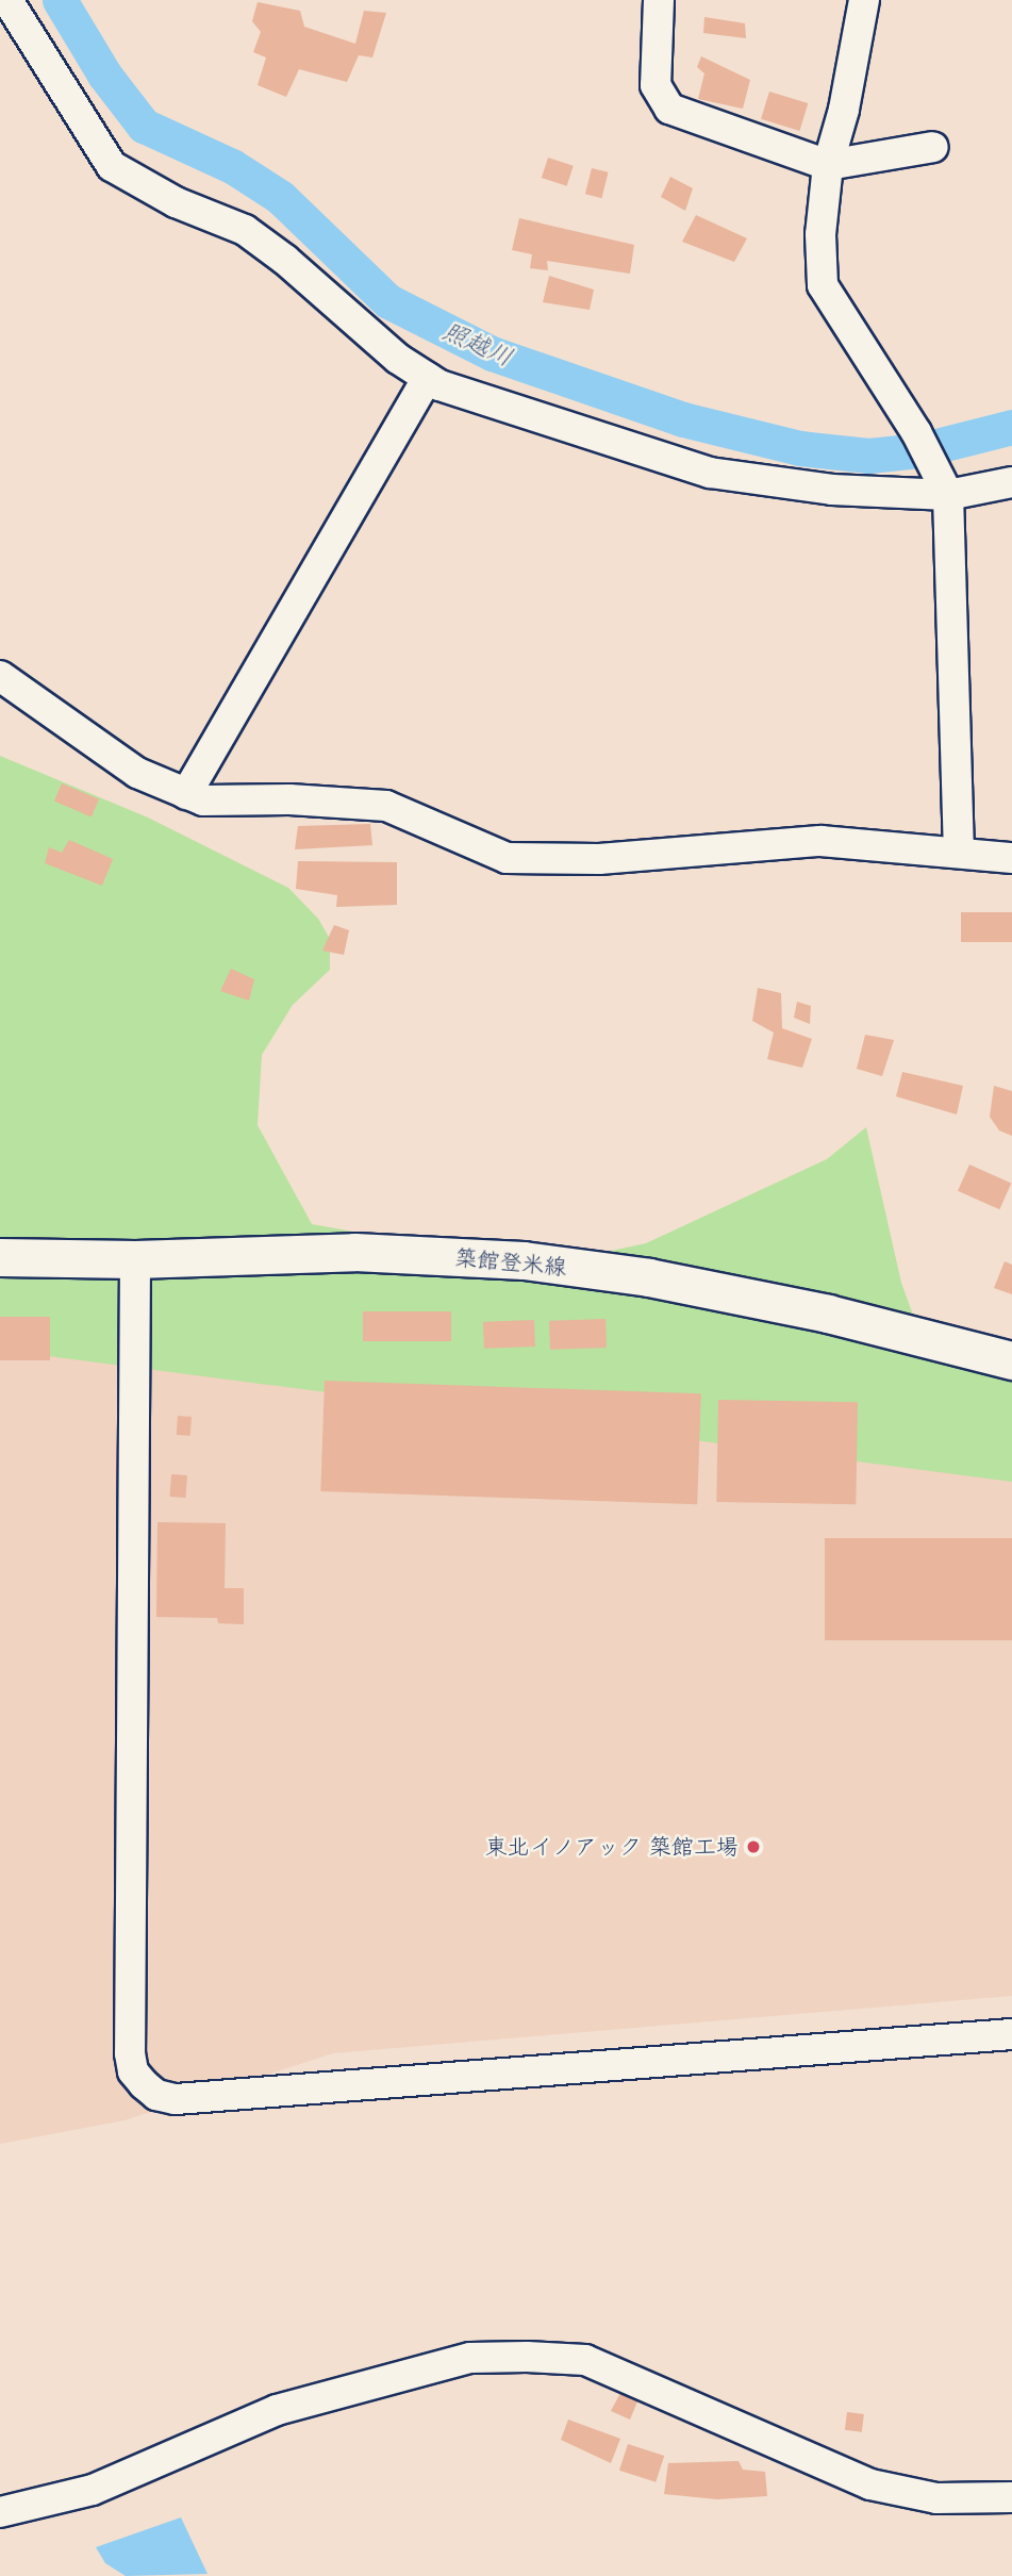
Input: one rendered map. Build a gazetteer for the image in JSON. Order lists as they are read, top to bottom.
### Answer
{
  "streets": {
    "main road": ["築館登米線"]
  },
  "water": ["照越川"],
  "places": ["東北イノアック 築館工場"]
}
